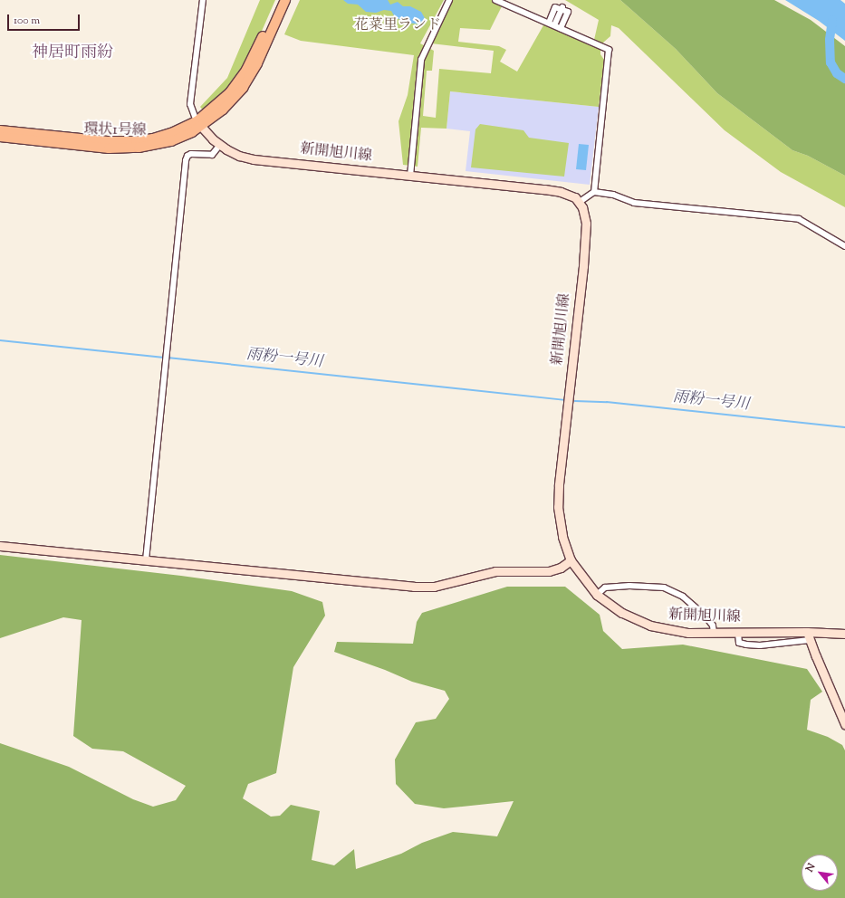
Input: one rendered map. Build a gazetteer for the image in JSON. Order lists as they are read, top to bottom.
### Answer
{
  "streets": {
    "main road": ["環状1号線", "新開旭川線"]
  },
  "crossings": [
    ["環状1号線", "新開旭川線"]
  ],
  "districts": ["神居町雨紛"],
  "water": ["雨粉一号川"],
  "parks": ["花菜里ランド"],
  "scale_bar": "100 m",
  "north": "top left"
}
